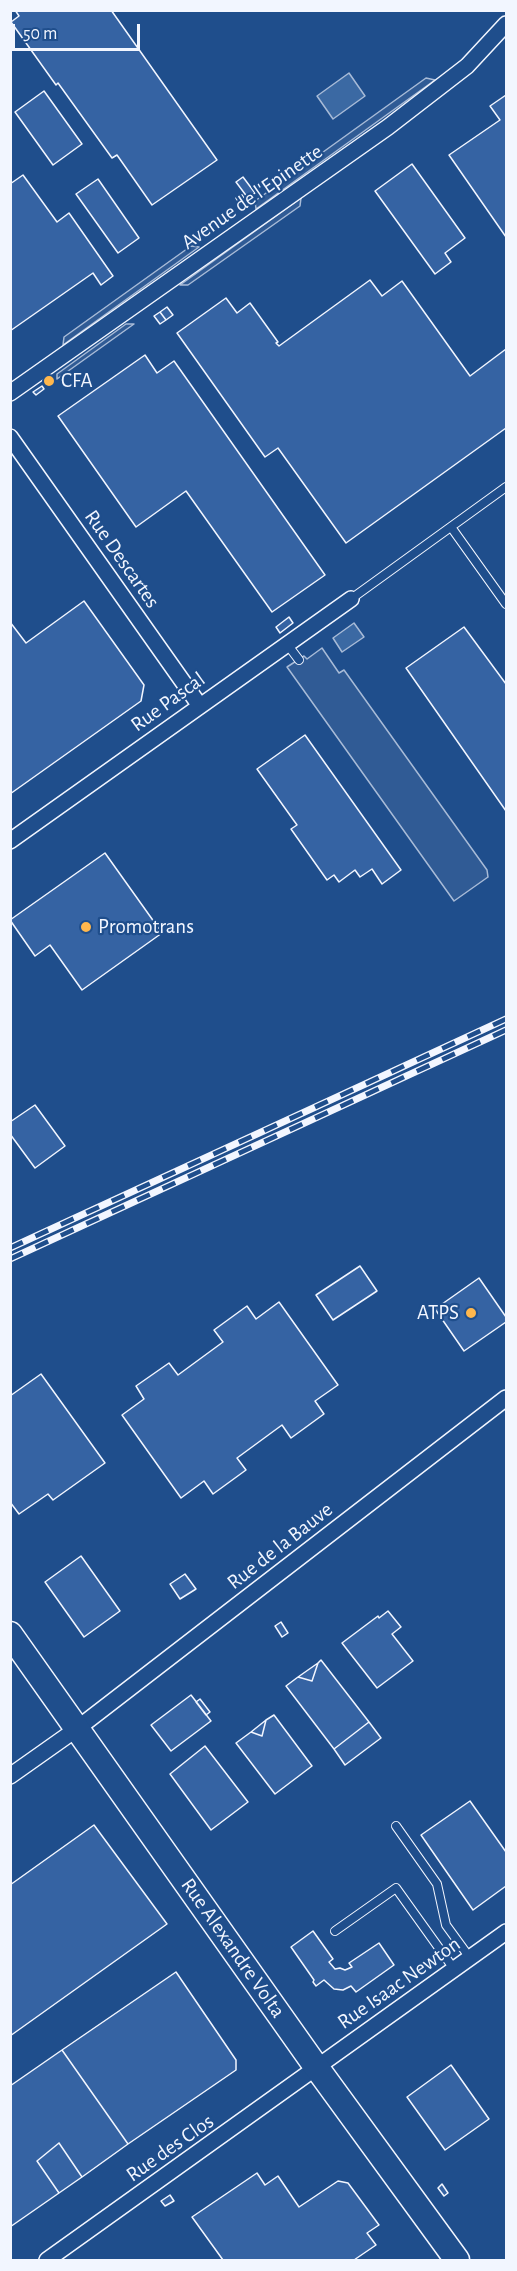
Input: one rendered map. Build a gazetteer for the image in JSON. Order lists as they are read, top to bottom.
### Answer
{
  "streets": {
    "main road": ["Rue Alexandre Volta"],
    "street": [
      "Avenue de l'Epinette",
      "Rue Descartes",
      "Rue Pascal",
      "Rue de la Bauve",
      "Rue Isaac Newton",
      "Rue des Clos"
    ]
  },
  "crossings": [
    ["Rue Descartes", "Rue Pascal"],
    ["Rue de la Bauve", "Rue Alexandre Volta"],
    ["Rue Alexandre Volta", "Rue Isaac Newton"],
    ["Rue Alexandre Volta", "Rue des Clos"],
    ["Rue Isaac Newton", "Rue des Clos"]
  ],
  "places": ["CFA", "Promotrans", "ATPS"],
  "scale_bar": "50 m"
}
